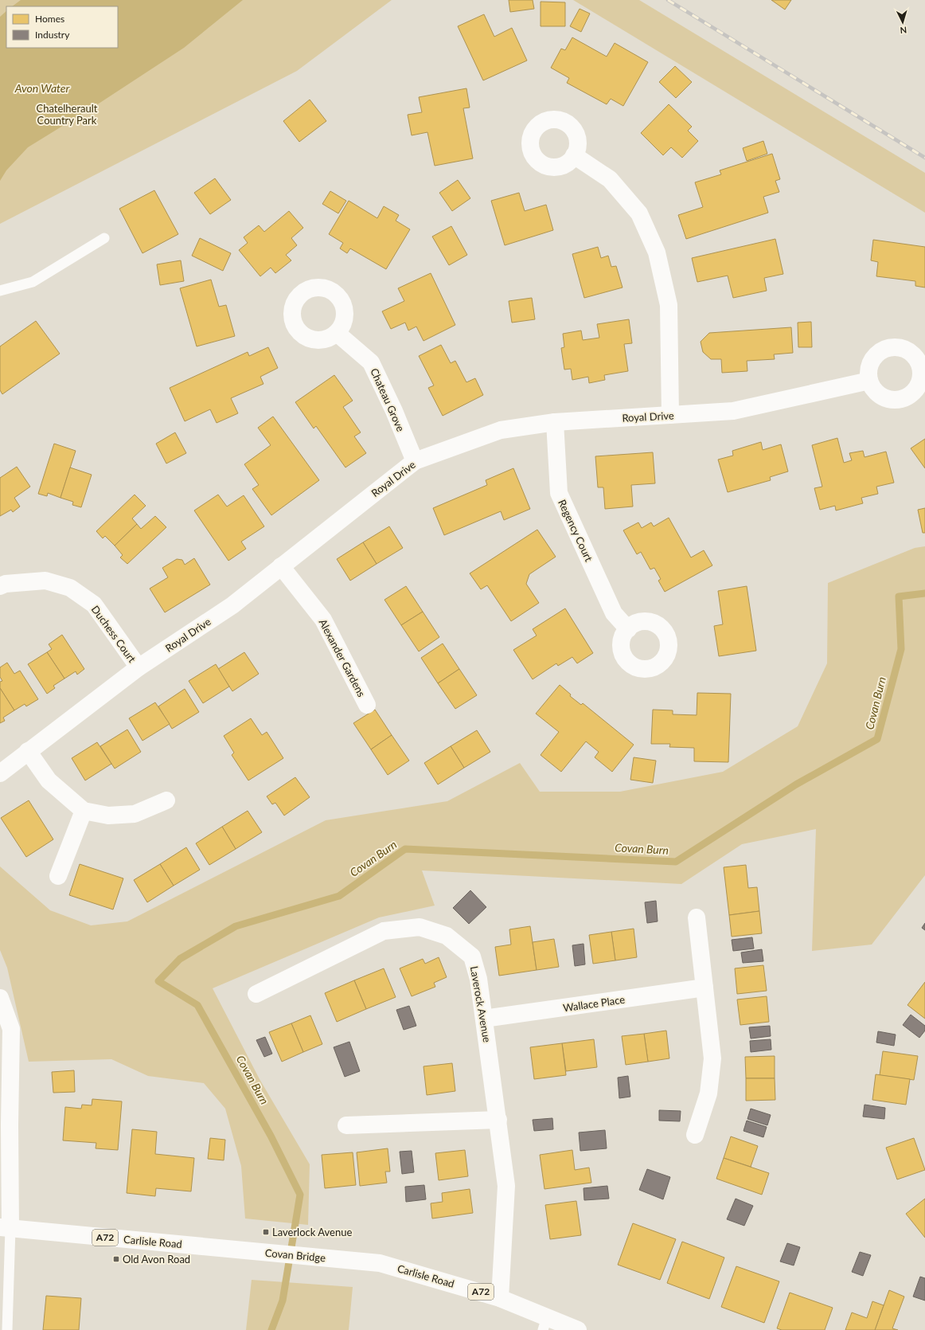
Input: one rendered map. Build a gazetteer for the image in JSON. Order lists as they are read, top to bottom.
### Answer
{
  "streets": {
    "street": [
      "Chateau Grove",
      "Royal Drive",
      "Regency Court",
      "Duchess Court",
      "Alexander Gardens",
      "Wallace Place",
      "Laverock Avenue",
      "A72",
      "Carlisle Road",
      "Covan Bridge"
    ]
  },
  "crossings": [
    ["Chateau Grove", "Royal Drive"],
    ["Royal Drive", "Regency Court"],
    ["Royal Drive", "Duchess Court"],
    ["Royal Drive", "Alexander Gardens"],
    ["Wallace Place", "Laverock Avenue"],
    ["Laverock Avenue", "Carlisle Road"],
    ["Carlisle Road", "Covan Bridge"]
  ],
  "water": ["Avon Water", "Covan Burn"],
  "parks": ["Chatelherault Country Park"],
  "places": {
    "transit": ["Laverlock Avenue", "Old Avon Road"]
  },
  "legend": ["Homes", "Industry"],
  "north": "bottom"
}
